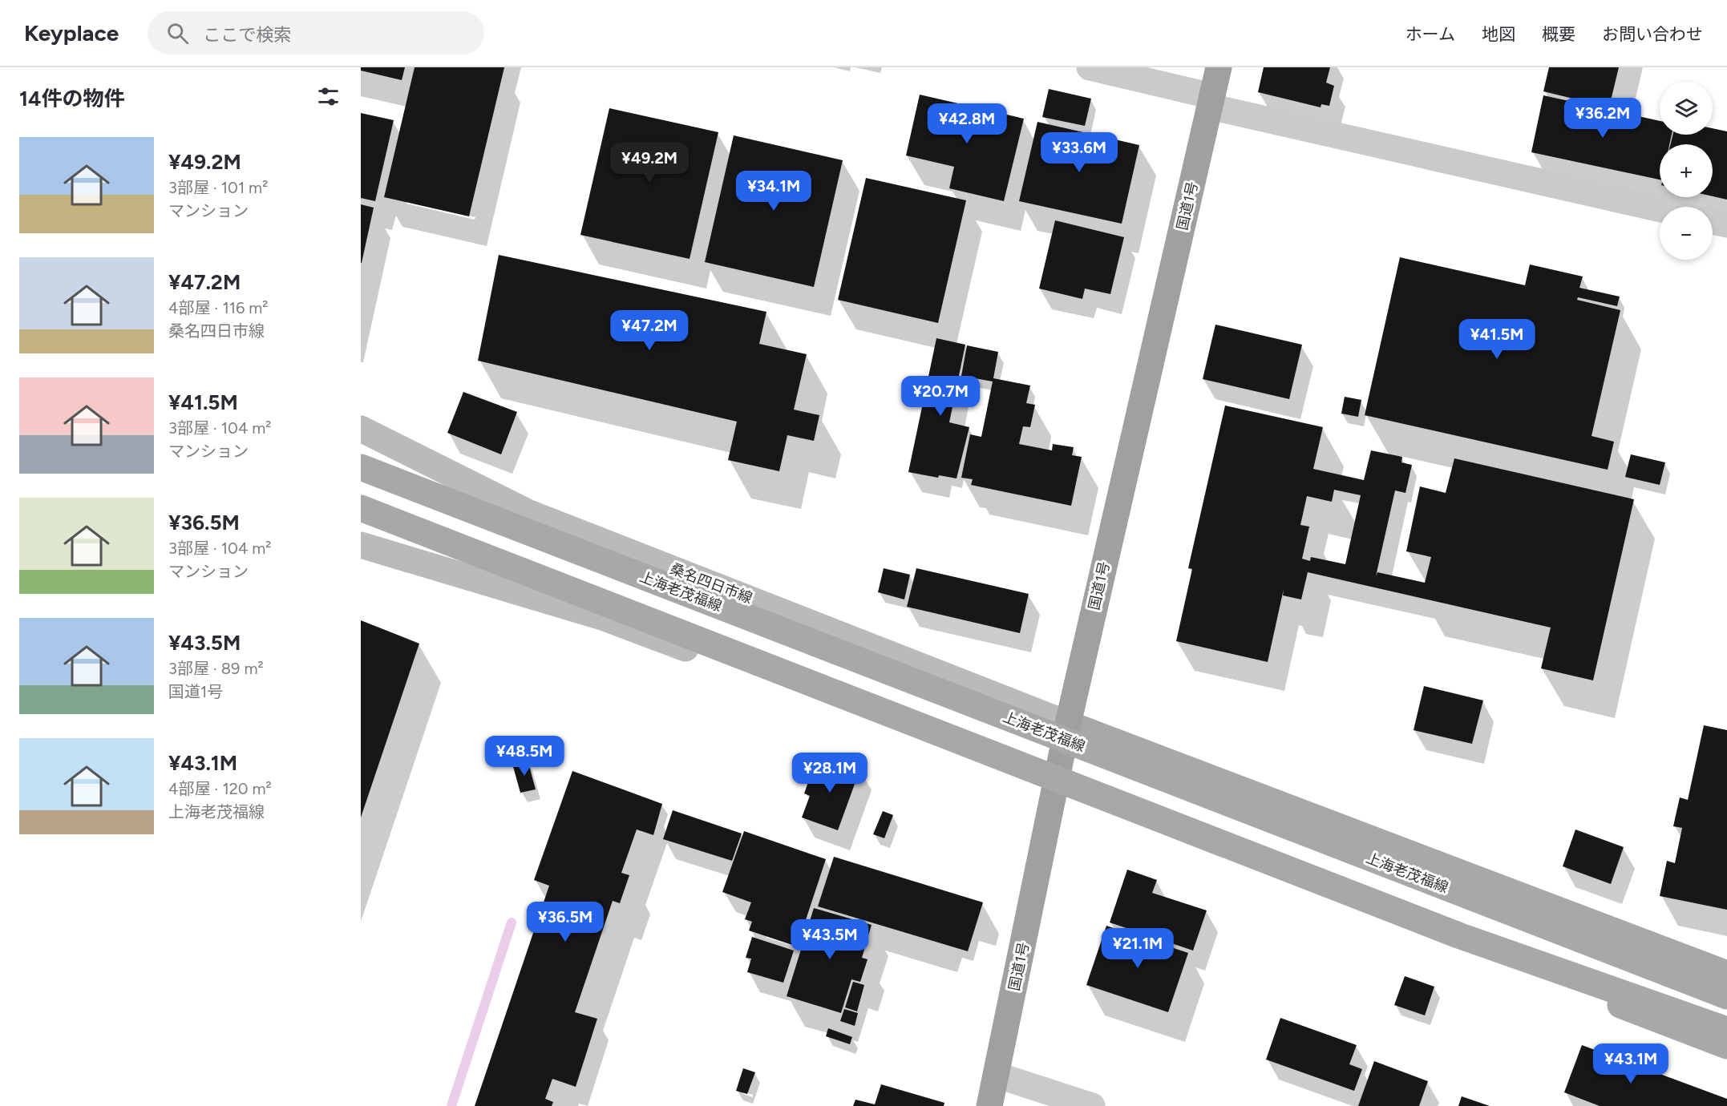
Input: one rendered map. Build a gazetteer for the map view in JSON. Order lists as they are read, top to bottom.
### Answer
{
  "streets": {
    "highway": ["国道1号"],
    "main road": ["桑名四日市線", "上海老茂福線"]
  },
  "crossings": [
    ["国道1号", "桑名四日市線"]
  ],
  "page": {
    "header": "Keyplace",
    "search": "ここで検索",
    "nav": [
      "ホーム",
      "地図",
      "概要",
      "お問い合わせ"
    ],
    "heading": "14件の物件",
    "map_buttons": ["+", "−"],
    "price": [
      "¥36.2M",
      "¥42.8M",
      "¥33.6M",
      "¥49.2M",
      "¥34.1M",
      "¥47.2M",
      "¥41.5M",
      "¥20.7M",
      "¥48.5M",
      "¥28.1M",
      "¥36.5M",
      "¥43.5M",
      "¥21.1M",
      "¥43.1M"
    ],
    "list": [
      {
        "name": "¥49.2M",
        "note": "3部屋 · 101 m² · マンション"
      },
      {
        "name": "¥47.2M",
        "note": "4部屋 · 116 m² · 桑名四日市線"
      },
      {
        "name": "¥41.5M",
        "note": "3部屋 · 104 m² · マンション"
      },
      {
        "name": "¥36.5M",
        "note": "3部屋 · 104 m² · マンション"
      },
      {
        "name": "¥43.5M",
        "note": "3部屋 · 89 m² · 国道1号"
      },
      {
        "name": "¥43.1M",
        "note": "4部屋 · 120 m² · 上海老茂福線"
      }
    ]
  }
}
